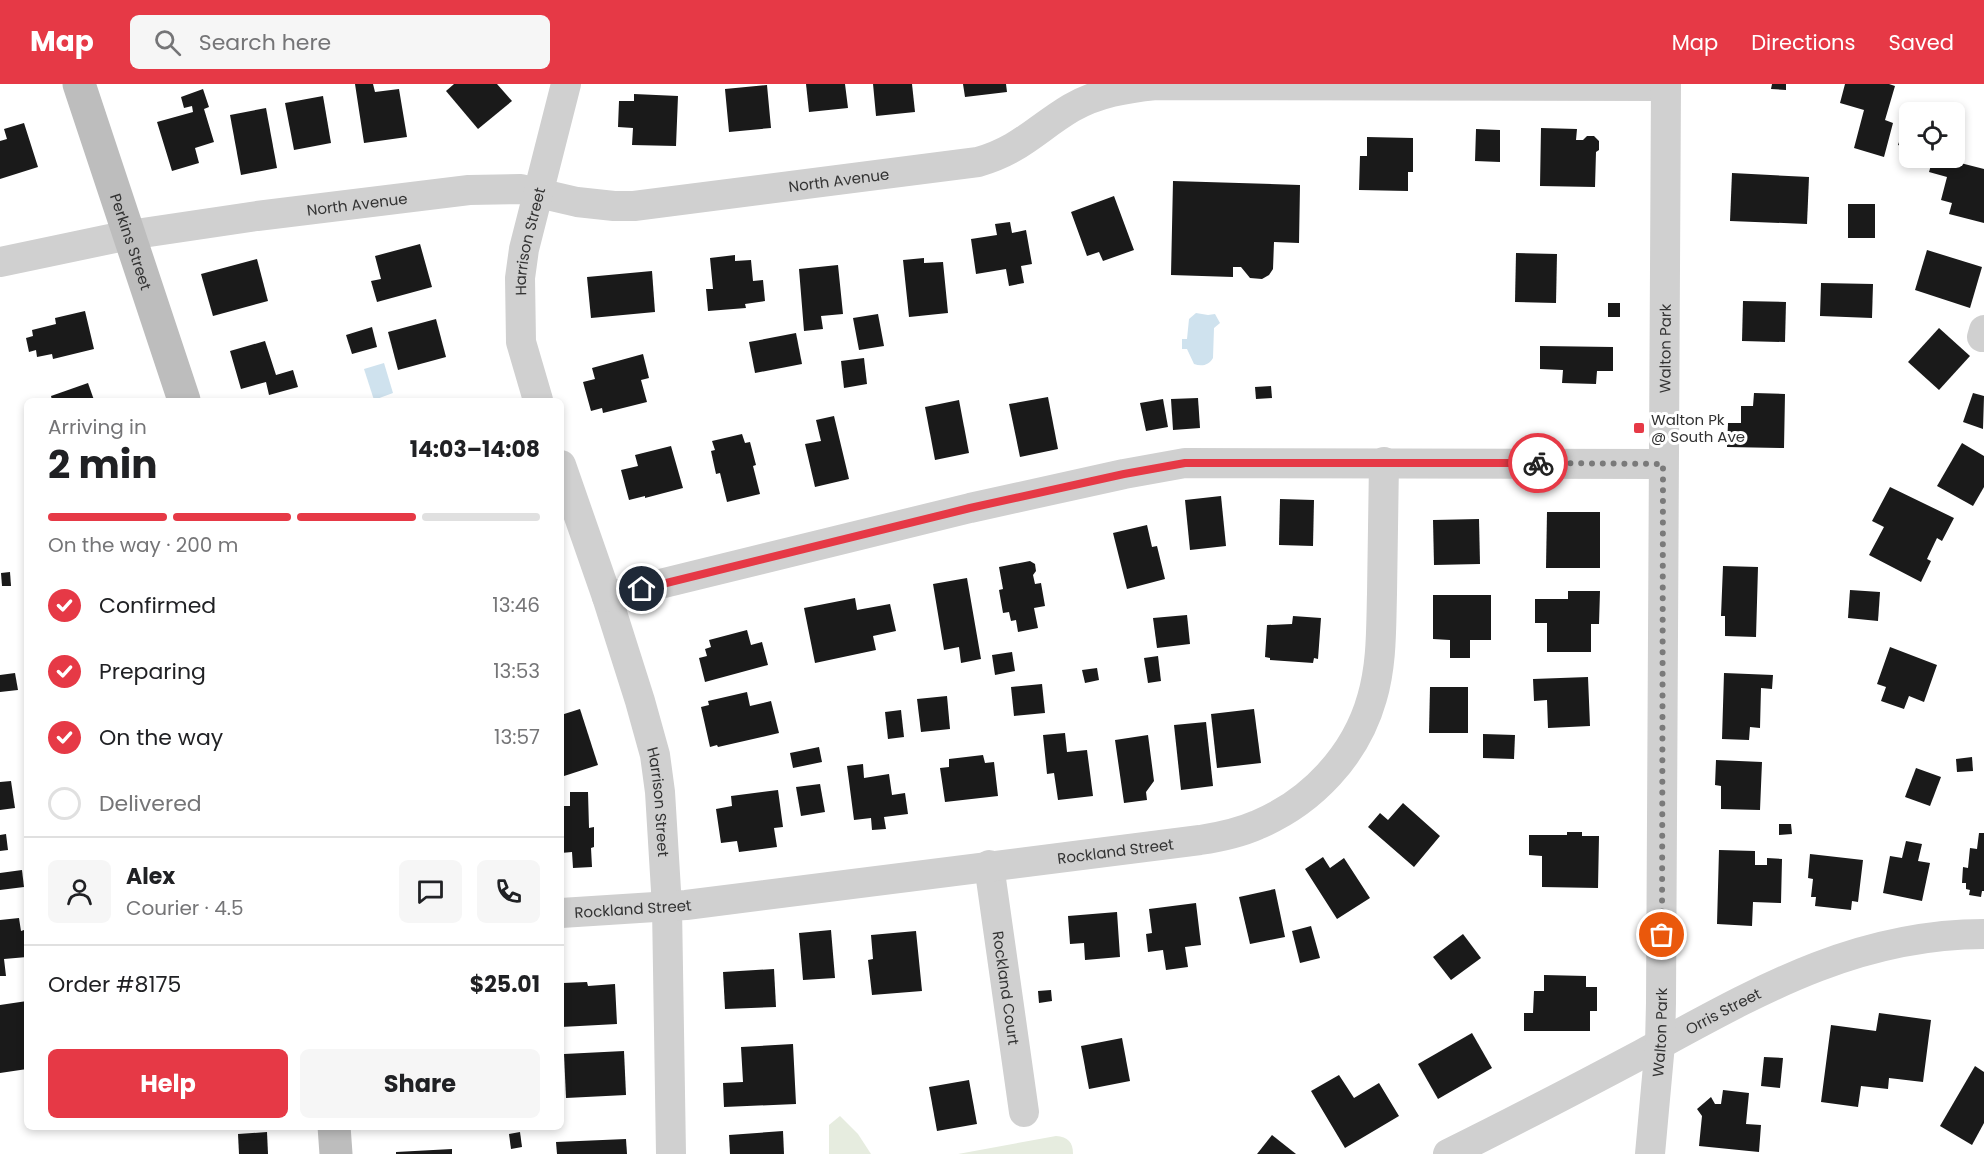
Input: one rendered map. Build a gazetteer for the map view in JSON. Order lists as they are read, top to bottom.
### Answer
{
  "streets": {
    "street": [
      "North Avenue",
      "Perkins Street",
      "Harrison Street",
      "Walton Park",
      "Rockland Street",
      "Rockland Court",
      "Orris Street"
    ]
  },
  "crossings": [
    ["North Avenue", "Perkins Street"],
    ["North Avenue", "Harrison Street"],
    ["North Avenue", "Walton Park"],
    ["Harrison Street", "Rockland Street"],
    ["Walton Park", "Orris Street"],
    ["Rockland Street", "Rockland Court"]
  ],
  "places": {
    "transit": ["Walton Pk @ South Ave"]
  },
  "page": {
    "header": "Map",
    "search": "Search here",
    "nav": ["Map", "Directions", "Saved"],
    "heading": ["2 min", "Arriving in", "14:03–14:08"],
    "panel": [
      "Alex",
      "Courier · 4.5",
      "Order #8175",
      "$25.01"
    ],
    "bar": "On the way · 200 m",
    "list": [
      ["Confirmed", "13:46"],
      ["Preparing", "13:53"],
      ["On the way", "13:57"],
      "Delivered"
    ],
    "buttons": ["Help", "Share"]
  }
}
